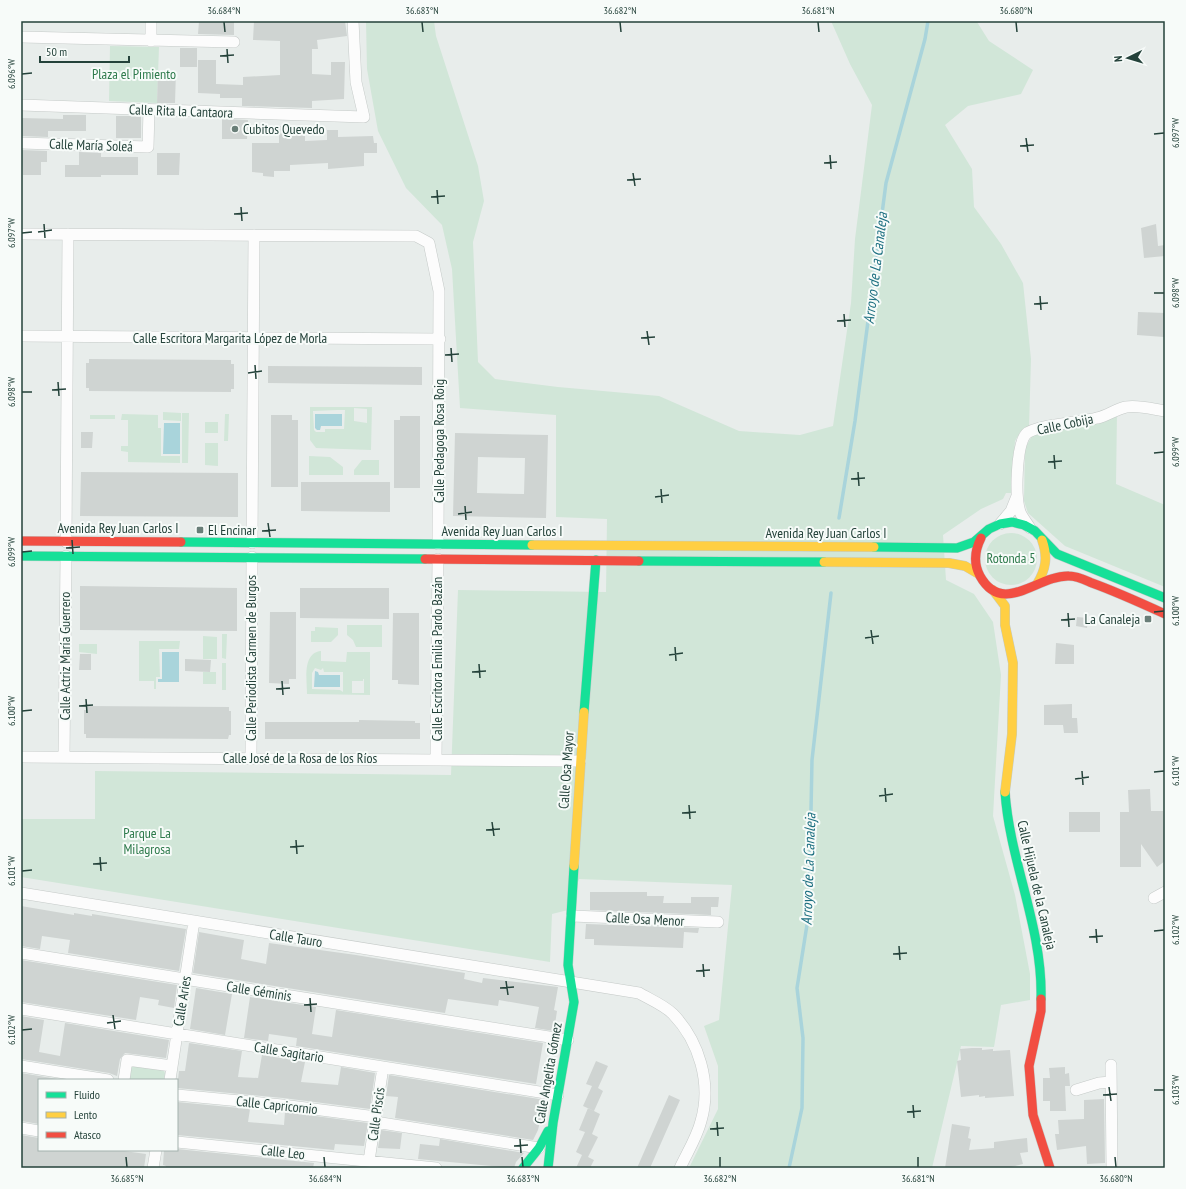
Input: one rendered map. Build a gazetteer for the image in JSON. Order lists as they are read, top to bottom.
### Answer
{
  "streets": {
    "main road": [
      "Avenida Rey Juan Carlos I",
      "Calle Osa Mayor",
      "Calle Hijuela de la Canaleja",
      "Calle Angelita Gómez"
    ],
    "street": [
      "Calle Rita la Cantaora",
      "Calle María Soleá",
      "Calle Escritora Margarita López de Morla",
      "Calle Cobija",
      "Calle Pedagoga Rosa Roig",
      "Calle Actriz María Guerrero",
      "Calle Periodista Carmen de Burgos",
      "Calle Escritora Emilia Pardo Bazán",
      "Calle José de la Rosa de los Ríos",
      "Calle Osa Menor",
      "Calle Tauro",
      "Calle Géminis",
      "Calle Aries",
      "Calle Sagitario",
      "Calle Capricornio",
      "Calle Piscis",
      "Calle Leo"
    ]
  },
  "crossings": [
    ["Calle Rita la Cantaora", "Calle María Soleá"],
    ["Calle Escritora Margarita López de Morla", "Calle Pedagoga Rosa Roig"],
    ["Calle Cobija", "Avenida Rey Juan Carlos I"],
    ["Calle Pedagoga Rosa Roig", "Avenida Rey Juan Carlos I"],
    ["Avenida Rey Juan Carlos I", "Calle Actriz María Guerrero"],
    ["Avenida Rey Juan Carlos I", "Calle Periodista Carmen de Burgos"],
    ["Avenida Rey Juan Carlos I", "Calle Escritora Emilia Pardo Bazán"],
    ["Avenida Rey Juan Carlos I", "Calle Osa Mayor"],
    ["Calle Actriz María Guerrero", "Calle José de la Rosa de los Ríos"],
    ["Calle Periodista Carmen de Burgos", "Calle José de la Rosa de los Ríos"],
    ["Calle Escritora Emilia Pardo Bazán", "Calle José de la Rosa de los Ríos"],
    ["Calle José de la Rosa de los Ríos", "Calle Osa Mayor"],
    ["Calle Osa Mayor", "Calle Osa Menor"],
    ["Calle Osa Mayor", "Calle Tauro"],
    ["Calle Osa Mayor", "Calle Angelita Gómez"],
    ["Calle Tauro", "Calle Aries"],
    ["Calle Tauro", "Calle Angelita Gómez"],
    ["Calle Géminis", "Calle Aries"],
    ["Calle Géminis", "Calle Angelita Gómez"],
    ["Calle Aries", "Calle Sagitario"],
    ["Calle Sagitario", "Calle Angelita Gómez"],
    ["Calle Sagitario", "Calle Piscis"],
    ["Calle Capricornio", "Calle Piscis"],
    ["Calle Piscis", "Calle Leo"]
  ],
  "water": ["Arroyo de La Canaleja"],
  "parks": ["Plaza el Pimiento", "Rotonda 5", "Parque La Milagrosa"],
  "places": {
    "other": ["Cubitos Quevedo"],
    "transit": ["El Encinar", "La Canaleja"]
  },
  "legend": ["Fluido", "Lento", "Atasco"],
  "scale_bar": "50 m",
  "north": "left",
  "coordinates": [
    "36.684°N",
    "36.683°N",
    "36.682°N",
    "36.681°N",
    "36.680°N",
    "6.096°W",
    "6.097°W",
    "6.098°W",
    "6.099°W",
    "6.100°W",
    "6.101°W",
    "6.102°W",
    "6.103°W",
    "36.685°N"
  ]
}
